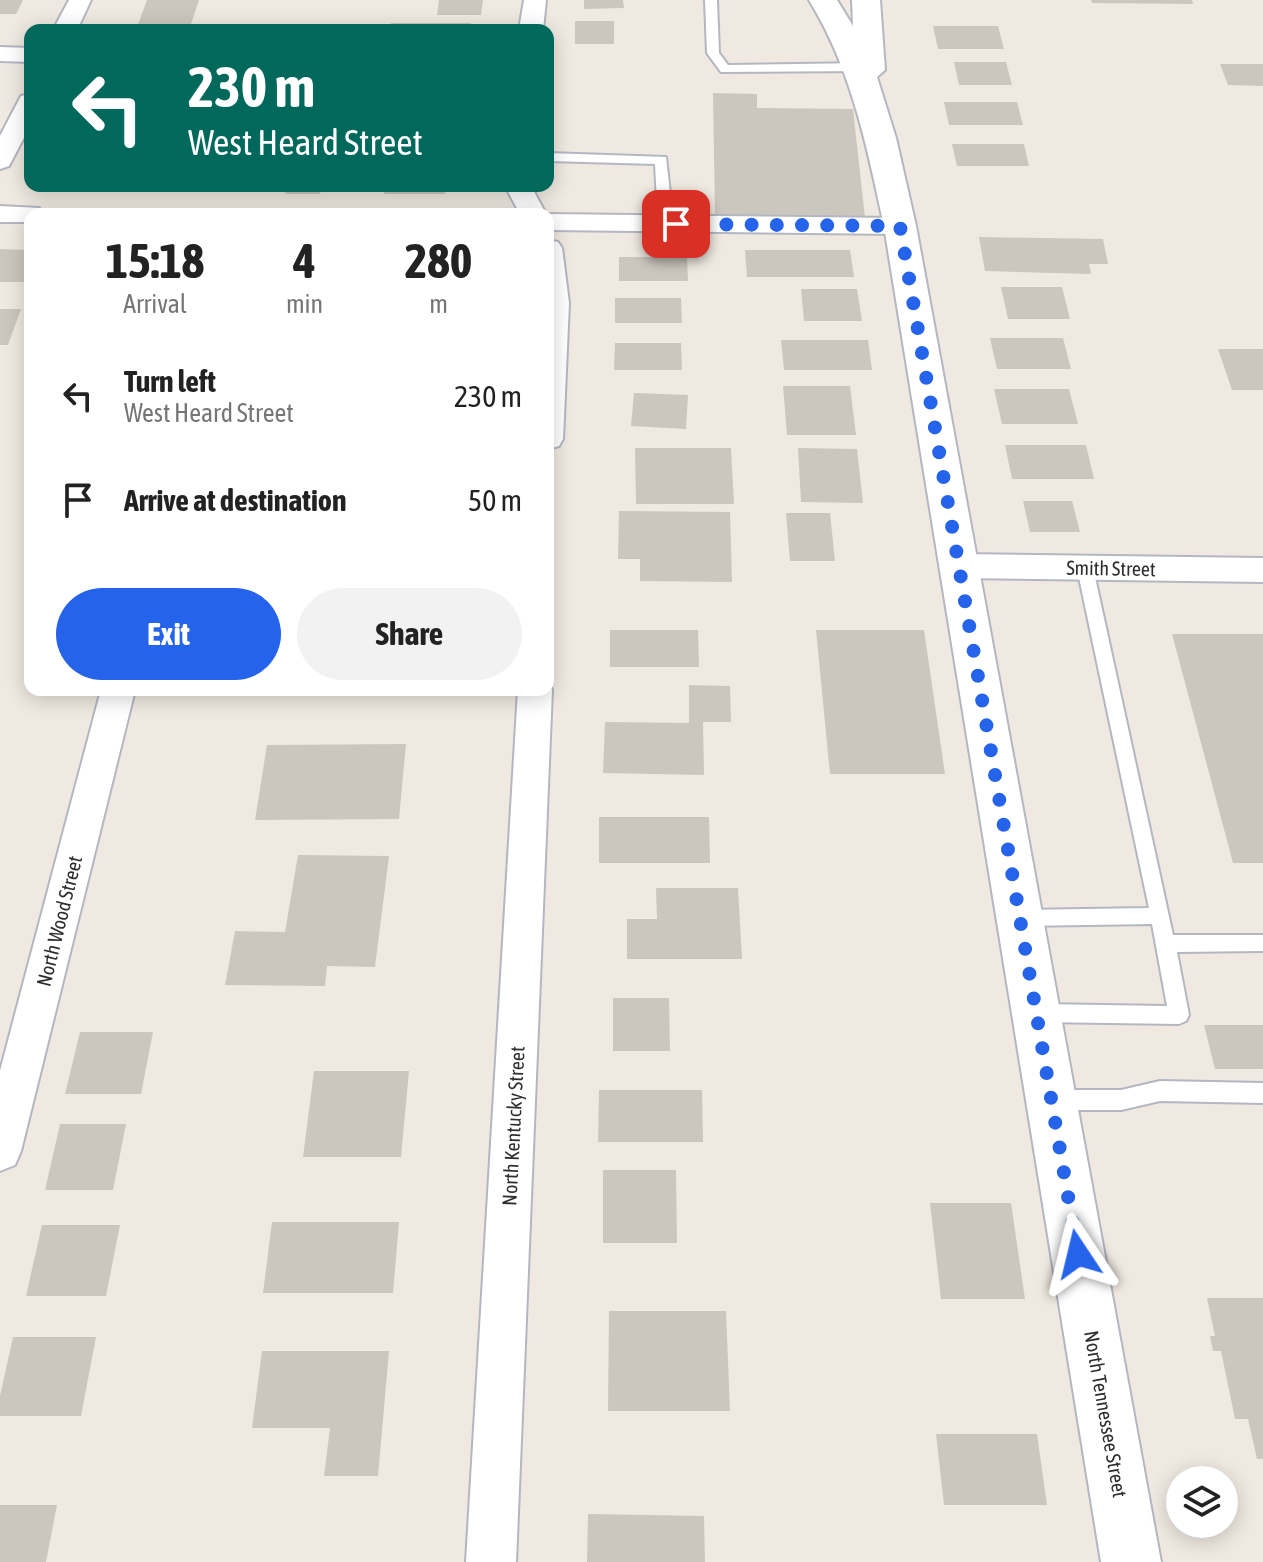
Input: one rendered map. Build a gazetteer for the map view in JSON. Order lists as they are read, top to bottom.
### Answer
{
  "streets": {
    "street": [
      "Smith Street",
      "North Wood Street",
      "North Kentucky Street",
      "North Tennessee Street"
    ]
  },
  "crossings": [
    ["Smith Street", "North Tennessee Street"]
  ],
  "page": {
    "turn": ["230 m", "West Heard Street"],
    "eta": [
      "15:18",
      "Arrival",
      "4",
      "min",
      "280",
      "m"
    ],
    "list": [
      {
        "name": "Turn left",
        "note": "West Heard Street",
        "value": "230 m"
      },
      {
        "name": "Arrive at destination",
        "value": "50 m"
      }
    ],
    "buttons": ["Exit", "Share"]
  }
}
